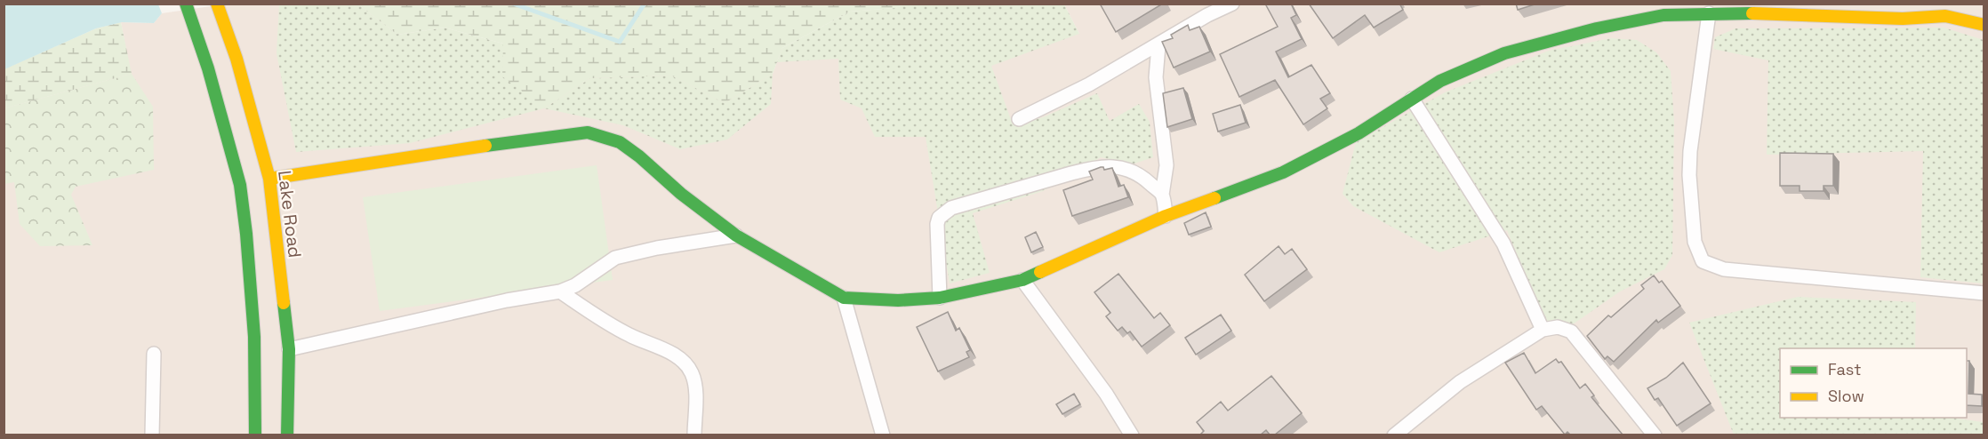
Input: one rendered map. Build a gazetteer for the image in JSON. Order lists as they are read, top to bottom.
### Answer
{
  "streets": {
    "street": ["Lake Road"]
  },
  "legend": ["Fast", "Slow"]
}
